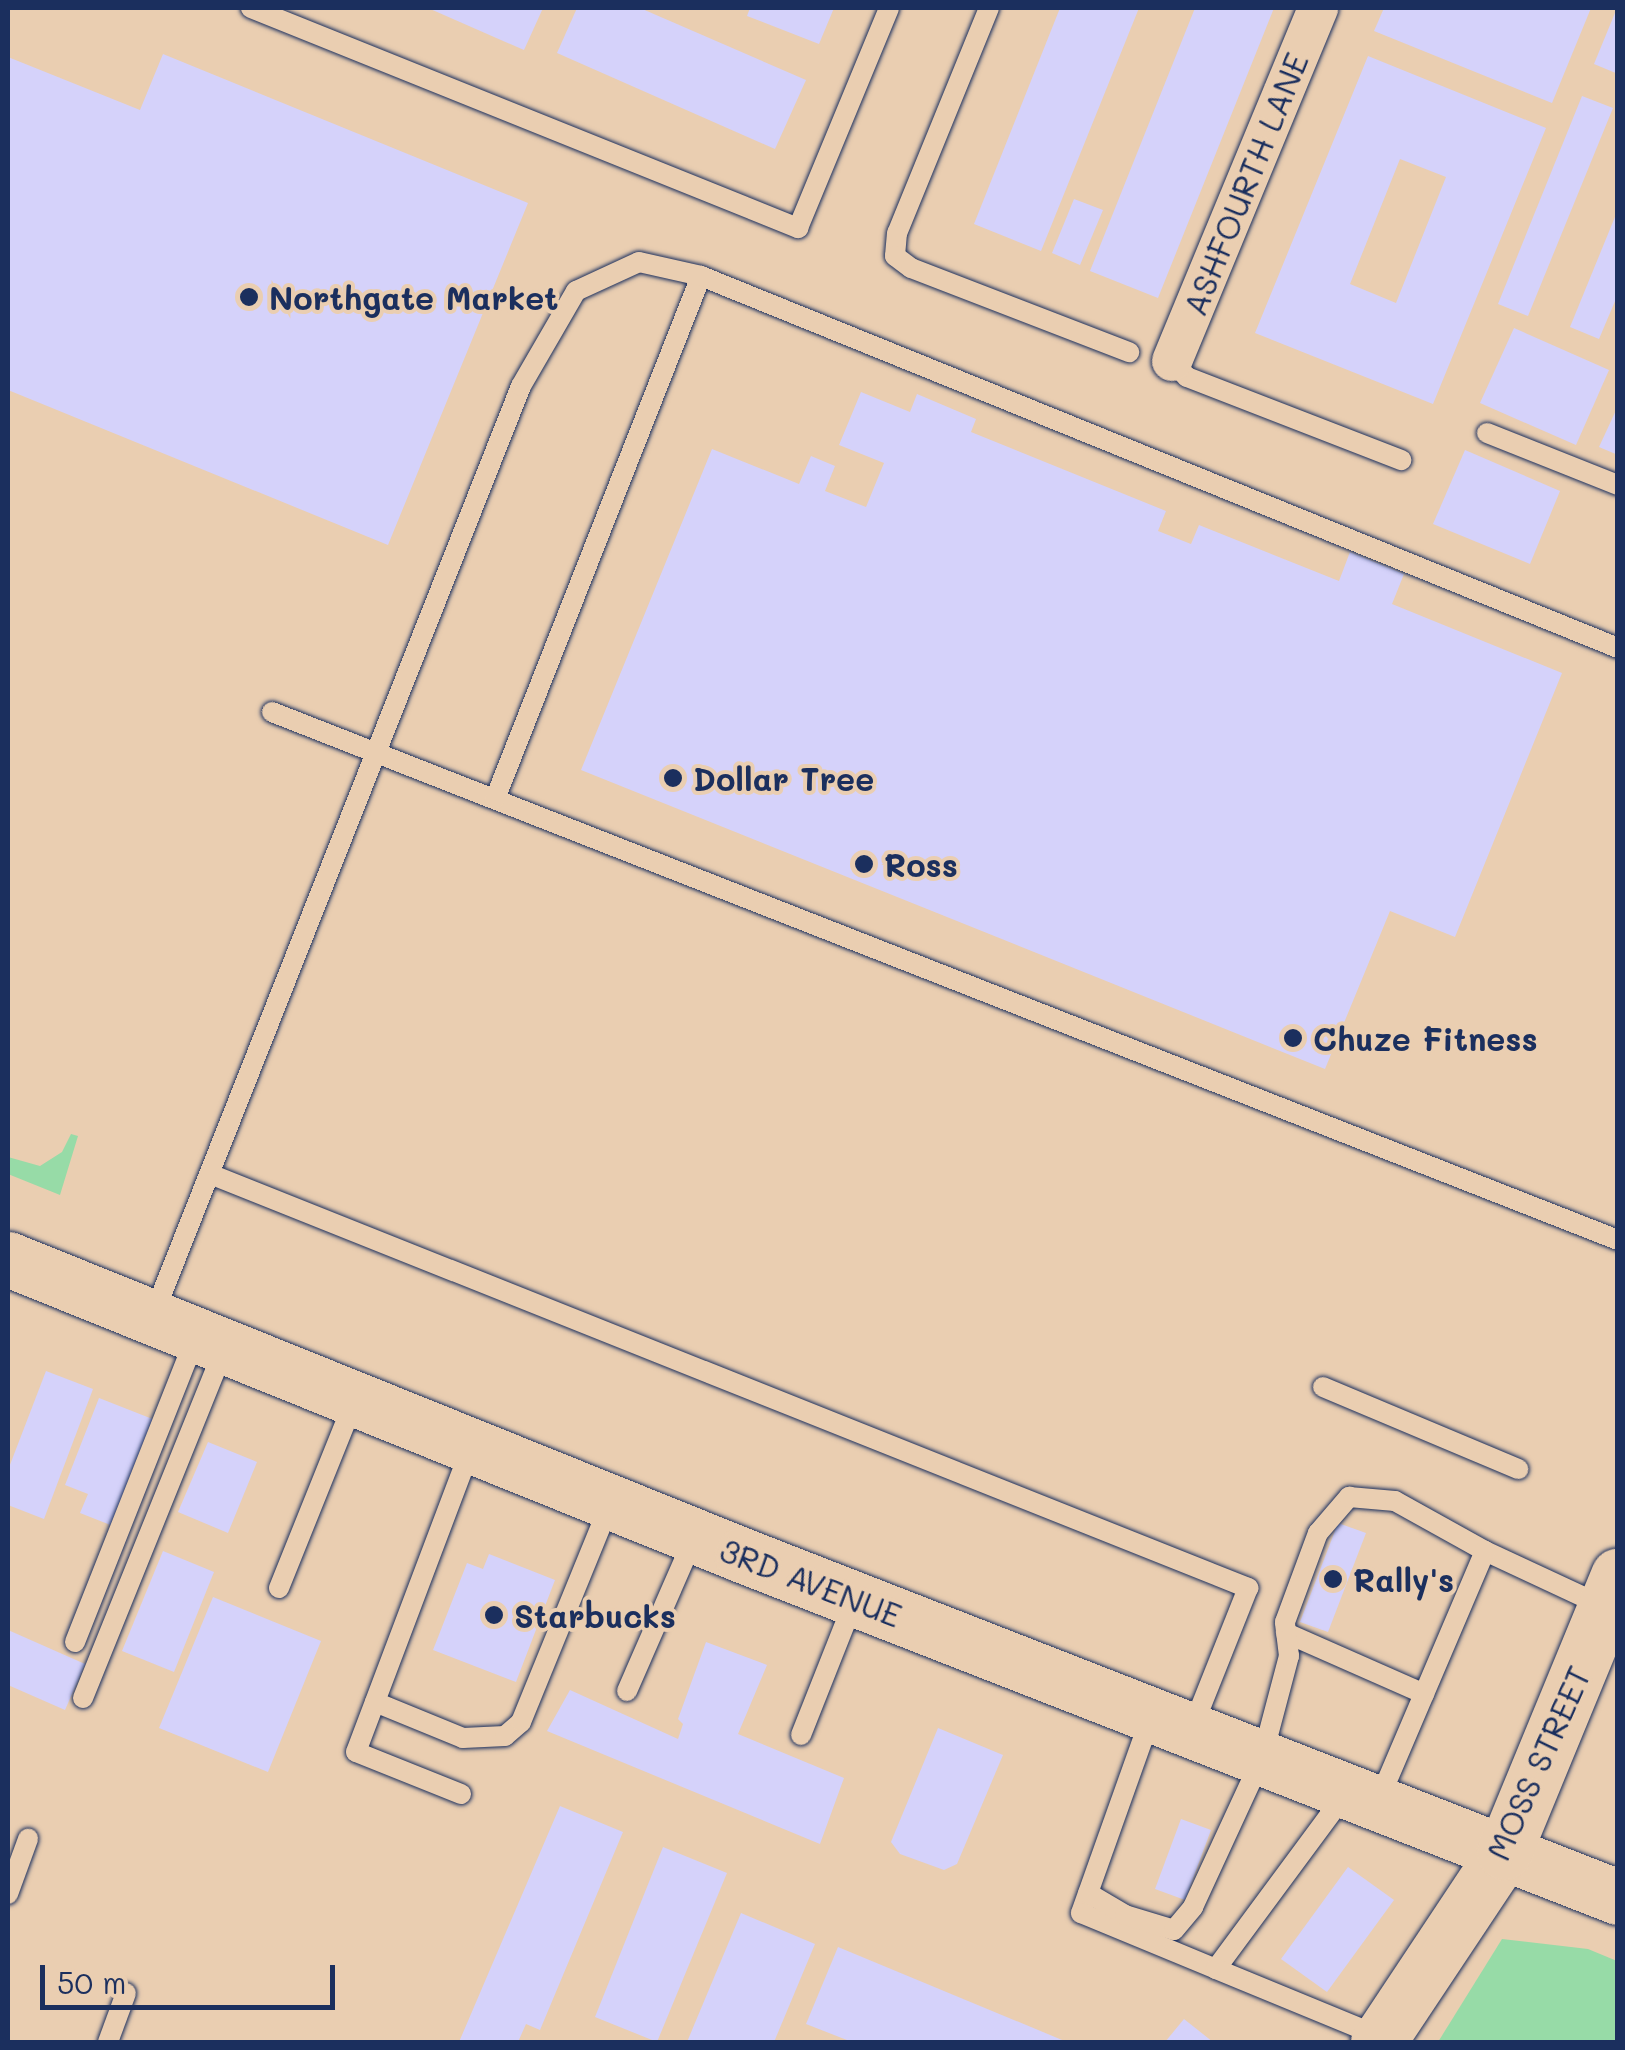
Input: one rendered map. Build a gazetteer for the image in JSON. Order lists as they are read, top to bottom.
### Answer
{
  "streets": {
    "main road": ["3RD AVENUE", "MOSS STREET"],
    "street": ["ASHFOURTH LANE"]
  },
  "crossings": [
    ["3RD AVENUE", "MOSS STREET"]
  ],
  "places": [
    "Northgate Market",
    "Dollar Tree",
    "Ross",
    "Chuze Fitness",
    "Rally's",
    "Starbucks"
  ],
  "scale_bar": "50 m"
}
